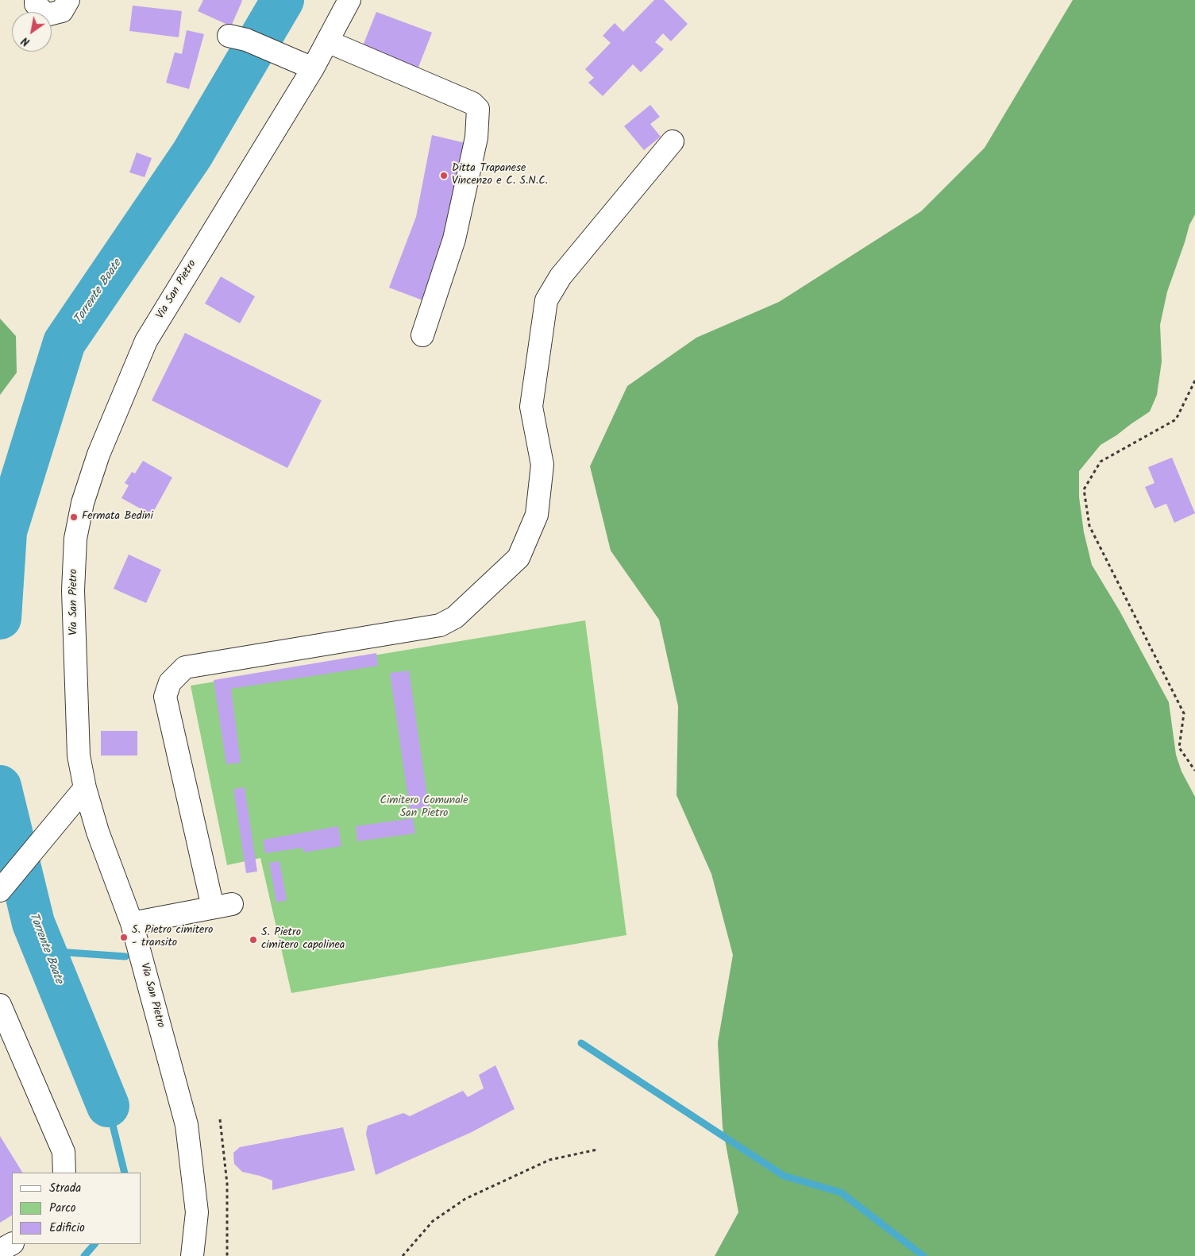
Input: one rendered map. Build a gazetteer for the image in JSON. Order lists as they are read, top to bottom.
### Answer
{
  "streets": {
    "street": ["Via San Pietro"]
  },
  "water": ["Torrente Boate"],
  "parks": ["Cimitero Comunale San Pietro"],
  "places": [
    "Ditta Trapanese Vincenzo e C. S.N.C.",
    "Fermata Bedini",
    "S. Pietro cimitero - transito",
    "S. Pietro cimitero capolinea"
  ],
  "legend": ["Strada", "Parco", "Edificio"],
  "north": "bottom left"
}
